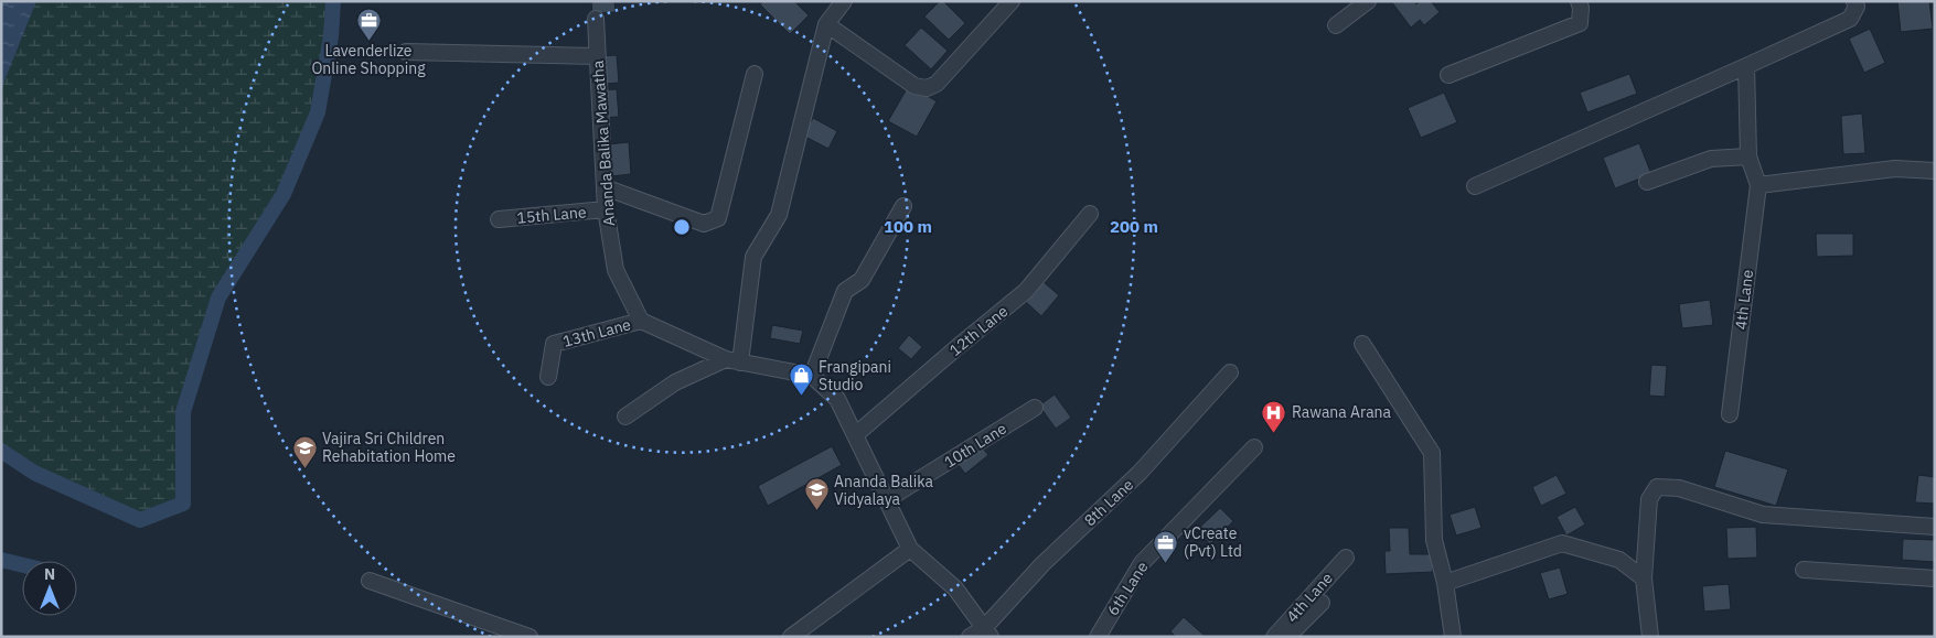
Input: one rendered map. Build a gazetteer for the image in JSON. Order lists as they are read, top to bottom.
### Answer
{
  "streets": {
    "street": [
      "Ananda Balika Mawatha",
      "15th Lane",
      "4th Lane",
      "12th Lane",
      "13th Lane",
      "10th Lane",
      "8th Lane",
      "6th Lane"
    ]
  },
  "crossings": [
    ["Ananda Balika Mawatha", "15th Lane"],
    ["Ananda Balika Mawatha", "13th Lane"]
  ],
  "places": {
    "office": ["Lavenderlize Online Shopping", "vCreate (Pvt) Ltd"],
    "shop": ["Frangipani Studio"],
    "hospital": ["Rawana Arana"],
    "school or university": ["Vajira Sri Children Rehabitation Home", "Ananda Balika Vidyalaya"]
  },
  "north": "top",
  "rings": ["100 m", "200 m"]
}
